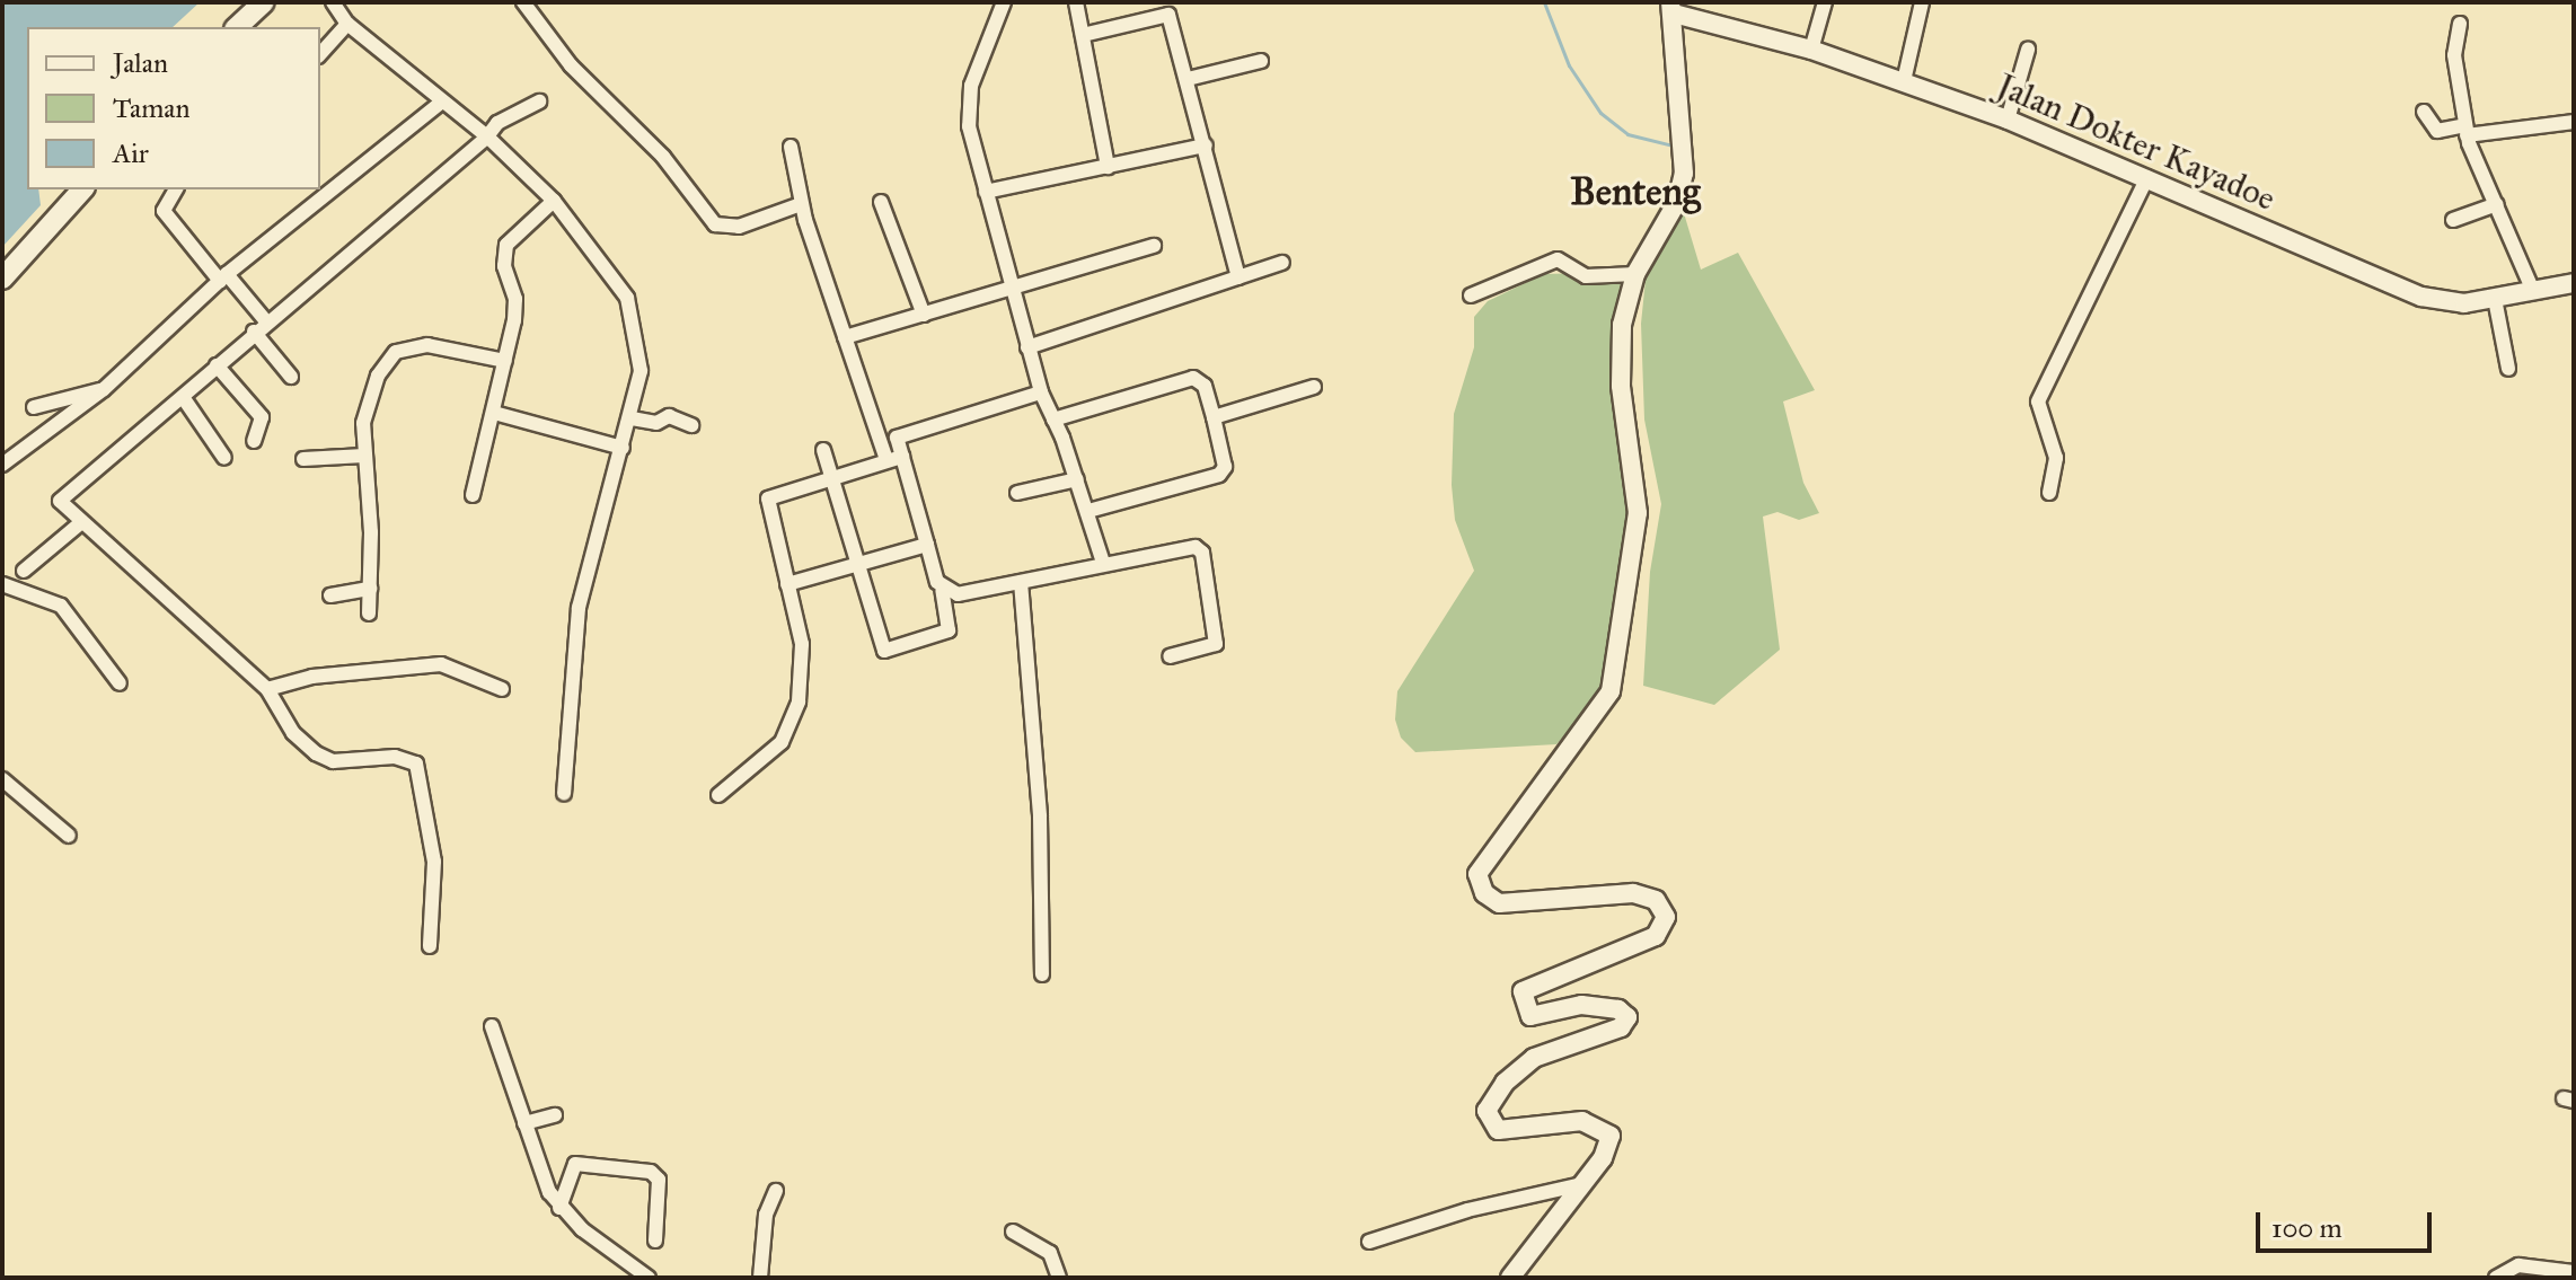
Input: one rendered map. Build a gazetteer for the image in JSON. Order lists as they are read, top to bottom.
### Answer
{
  "streets": {
    "street": ["Jalan Dokter Kayadoe"]
  },
  "districts": ["Benteng"],
  "legend": ["Jalan", "Taman", "Air"],
  "scale_bar": "100 m"
}
